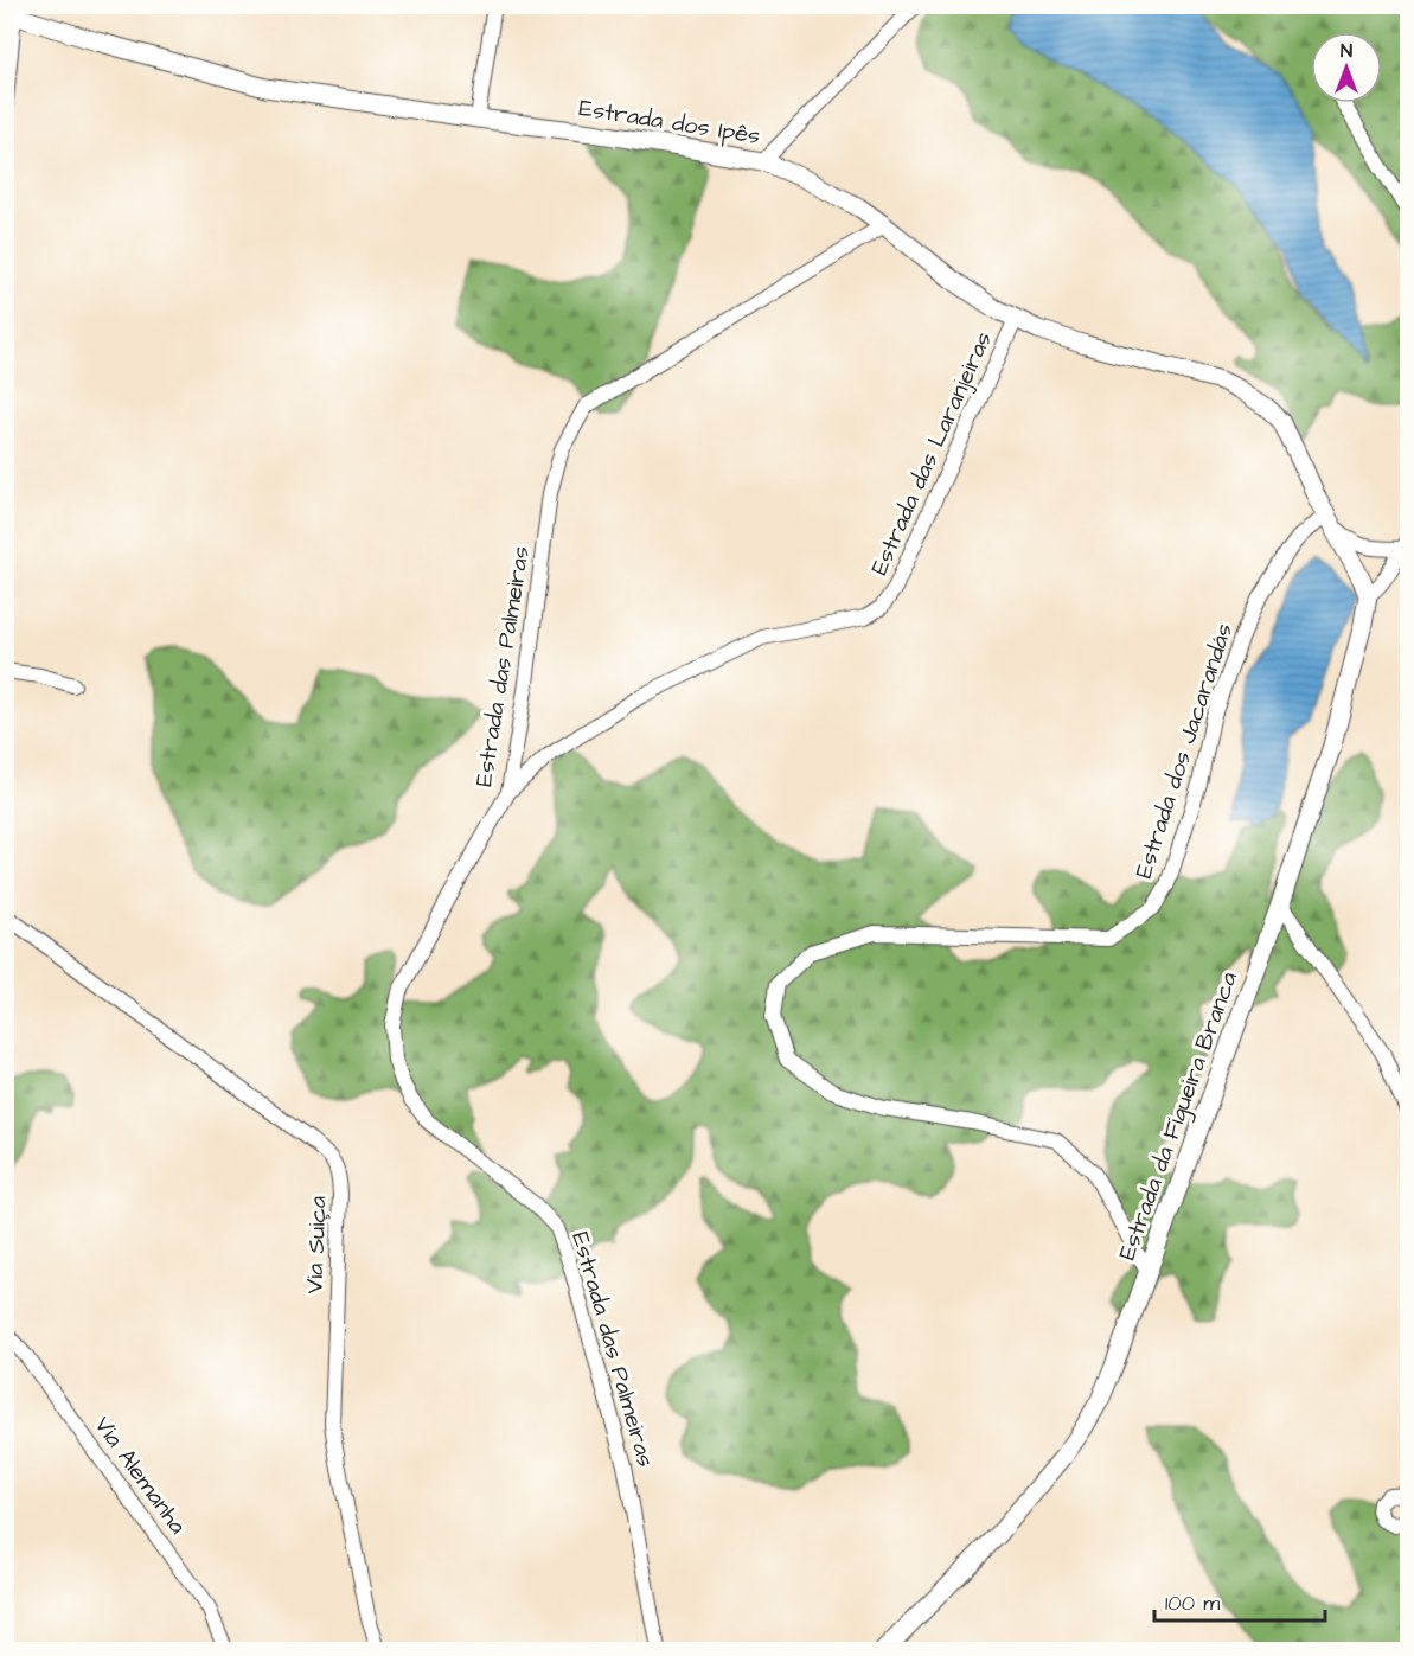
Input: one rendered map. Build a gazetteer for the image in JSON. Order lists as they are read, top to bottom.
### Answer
{
  "streets": {
    "main road": ["Estrada dos Ipês", "Estrada da Figueira Branca"],
    "street": [
      "Estrada das Laranjeiras",
      "Estrada das Palmeiras",
      "Estrada dos Jacarandás",
      "Via Suiça",
      "Via Alemanha"
    ]
  },
  "crossings": [
    ["Estrada dos Ipês", "Estrada das Laranjeiras"],
    ["Estrada dos Ipês", "Estrada das Palmeiras"],
    ["Estrada dos Ipês", "Estrada dos Jacarandás"],
    ["Estrada dos Ipês", "Estrada da Figueira Branca"],
    ["Estrada das Laranjeiras", "Estrada das Palmeiras"],
    ["Estrada dos Jacarandás", "Estrada da Figueira Branca"]
  ],
  "scale_bar": "100 m",
  "north": "top"
}
